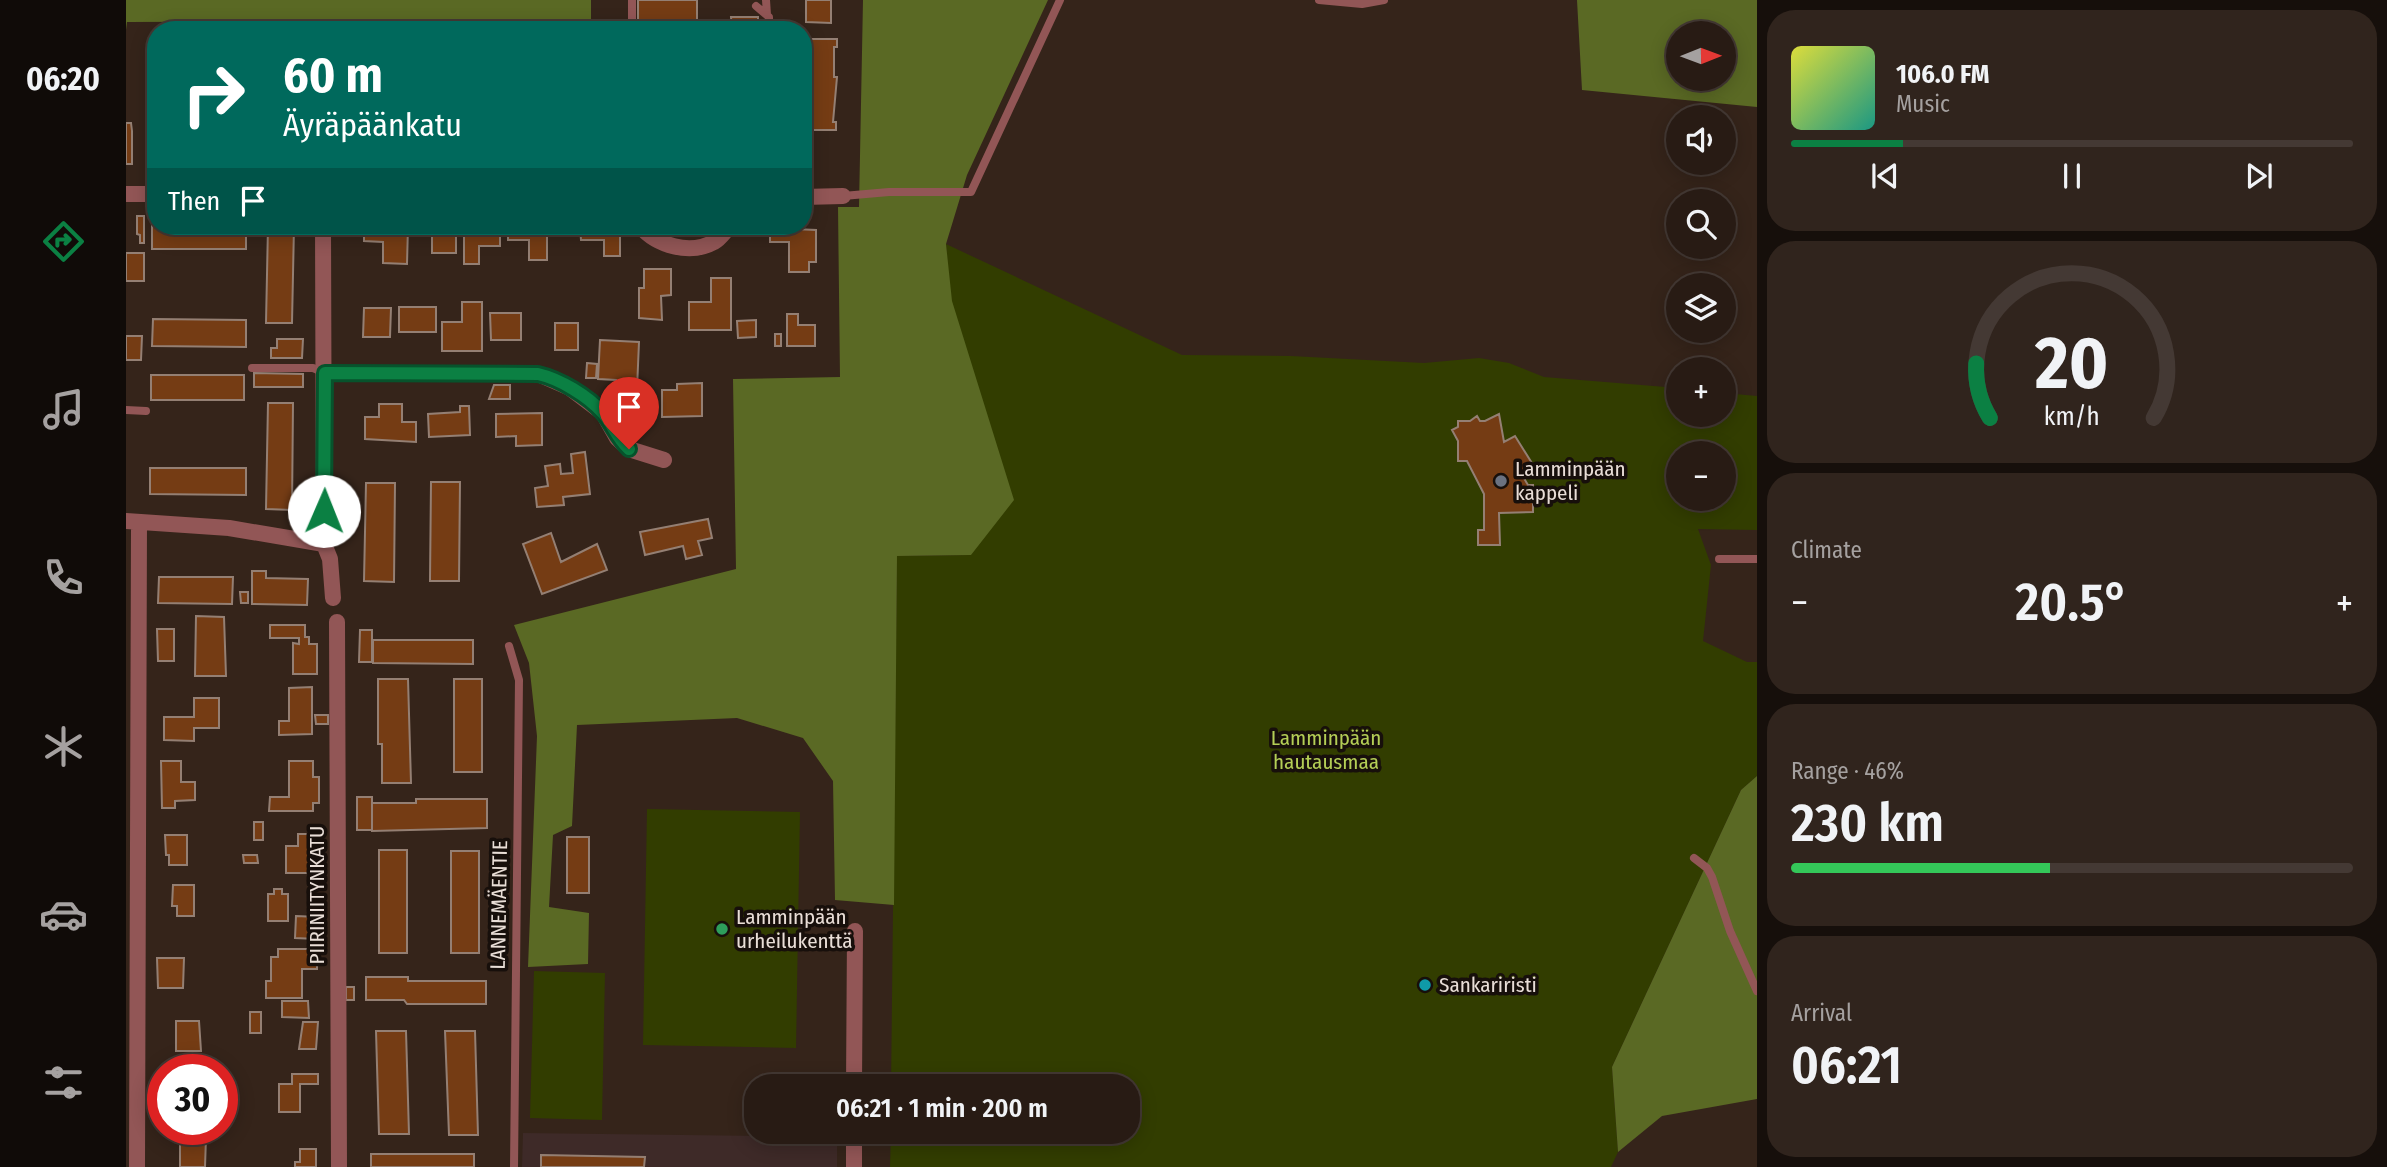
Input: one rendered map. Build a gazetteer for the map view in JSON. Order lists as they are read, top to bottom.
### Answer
{
  "streets": {
    "street": ["PIIRINIITYNKATU"],
    "lane": ["LANNEMÄENTIE"]
  },
  "parks": ["Lamminpään hautausmaa"],
  "places": ["Lamminpään kappeli", "Lamminpään urheilukenttä", "Sankariristi"],
  "north": "right",
  "page": {
    "tabs": "06:20",
    "map_buttons": ["+", "−"],
    "turn": ["60 m", "Äyräpäänkatu"],
    "song": ["106.0 FM", "Music"],
    "then": "Then",
    "tile": [
      "Climate",
      ["Range · 46%", "230 km"],
      ["Arrival", "06:21"]
    ],
    "heat": ["−", "20.5°", "+"],
    "limit": "30",
    "trip": "06:21 · 1 min · 200 m",
    "gauge": ["20", "km/h"]
  }
}
